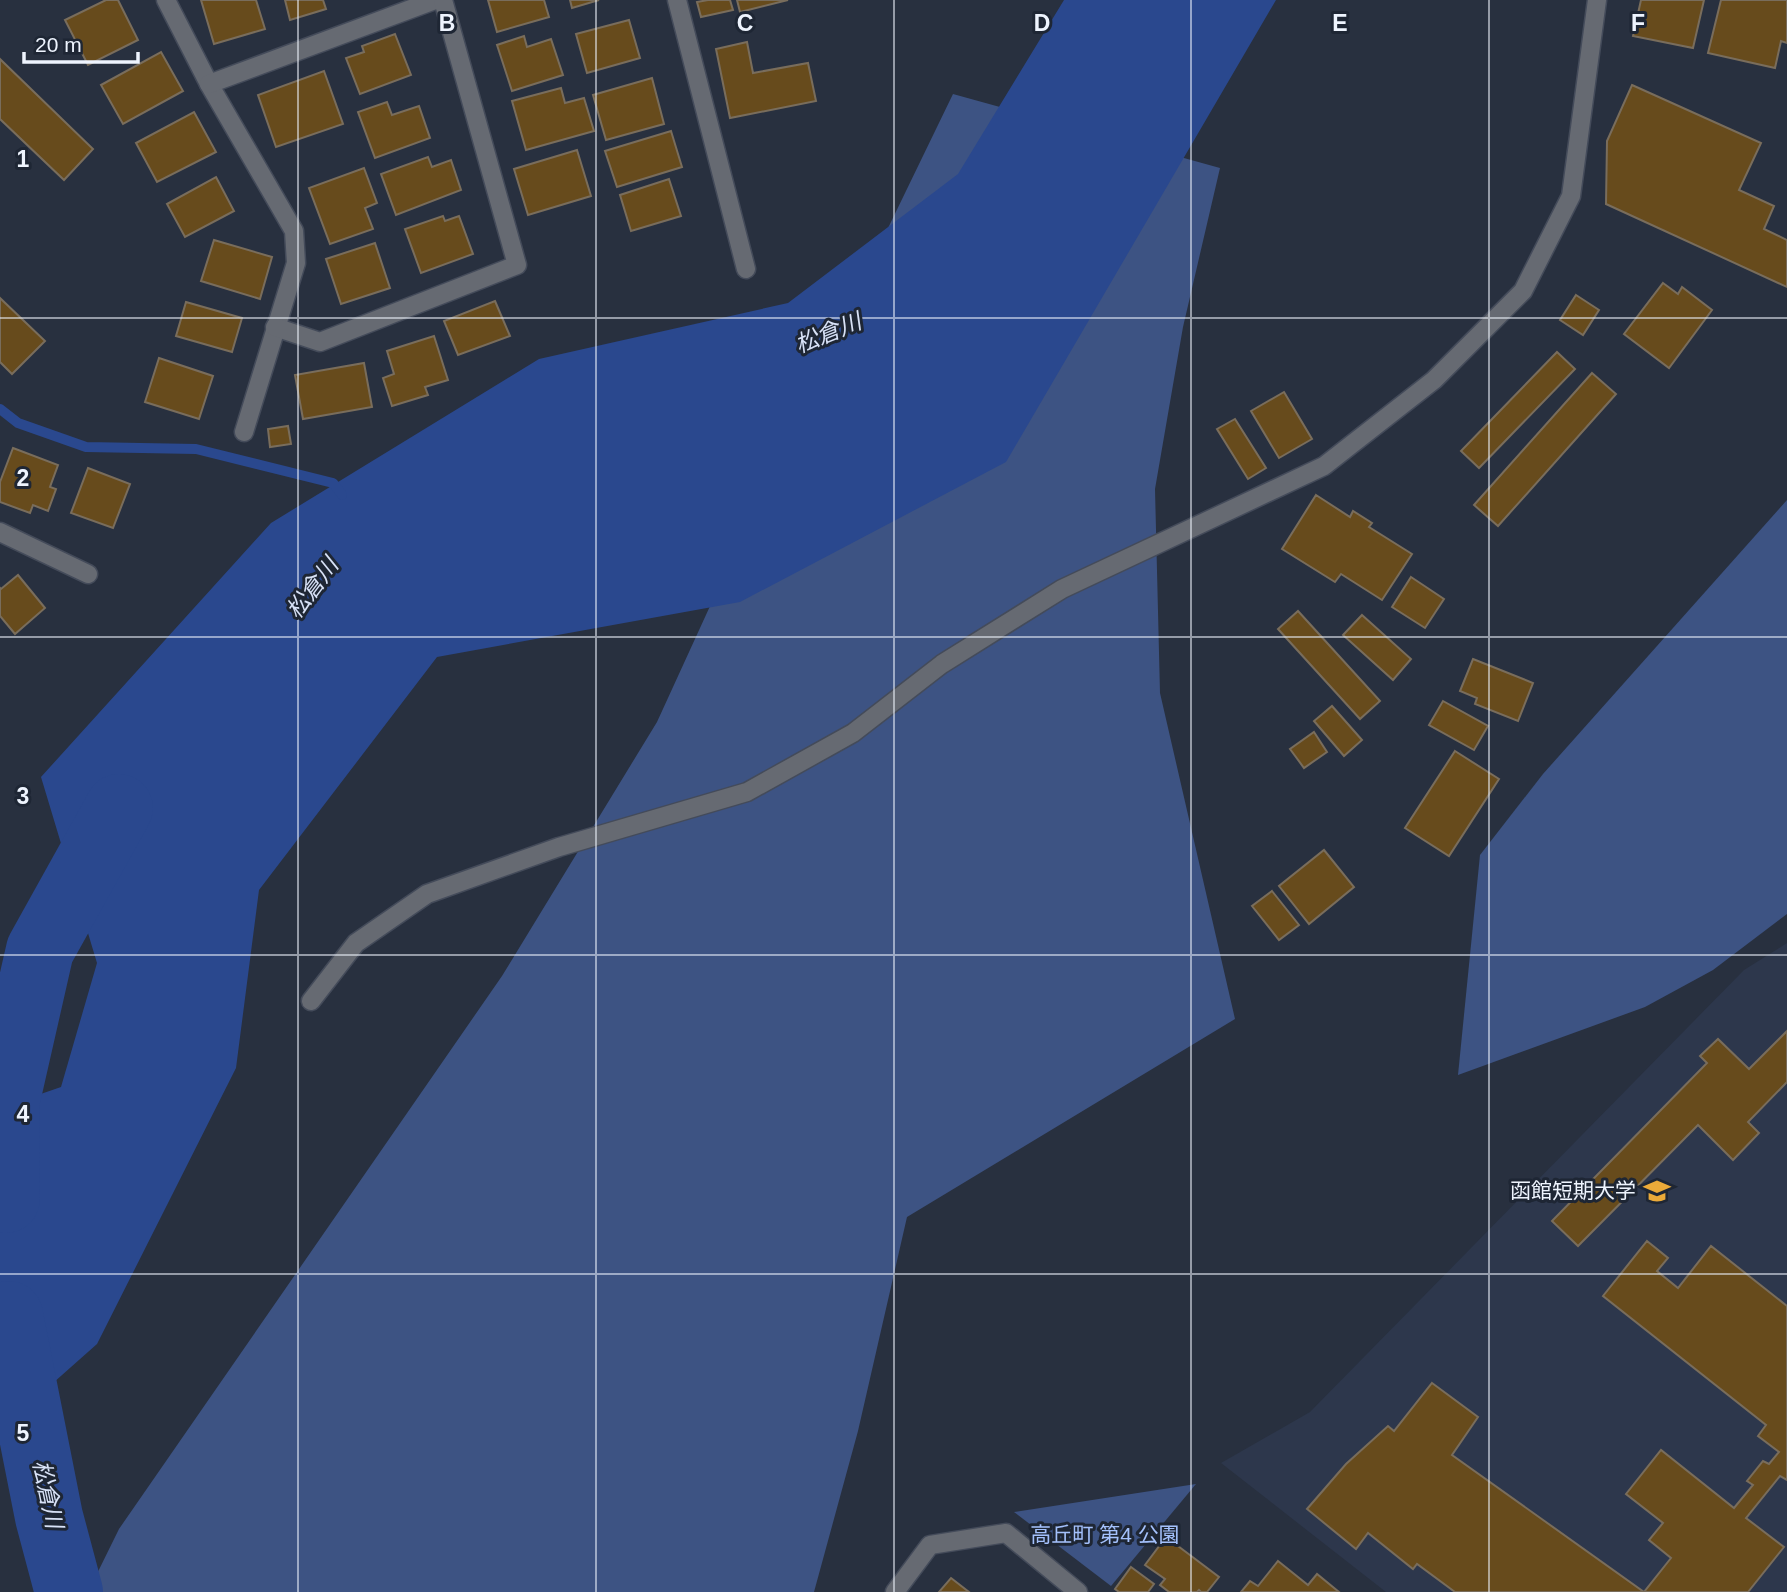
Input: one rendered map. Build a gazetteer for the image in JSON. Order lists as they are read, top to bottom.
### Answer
{
  "water": ["松倉川"],
  "parks": ["高丘町 第4 公園"],
  "places": {
    "school or university": ["函館短期大学"]
  },
  "scale_bar": "20 m",
  "grid": {
    "columns": [
      "B",
      "C",
      "D",
      "E",
      "F"
    ],
    "rows": [
      "1",
      "2",
      "3",
      "4",
      "5"
    ]
  }
}
